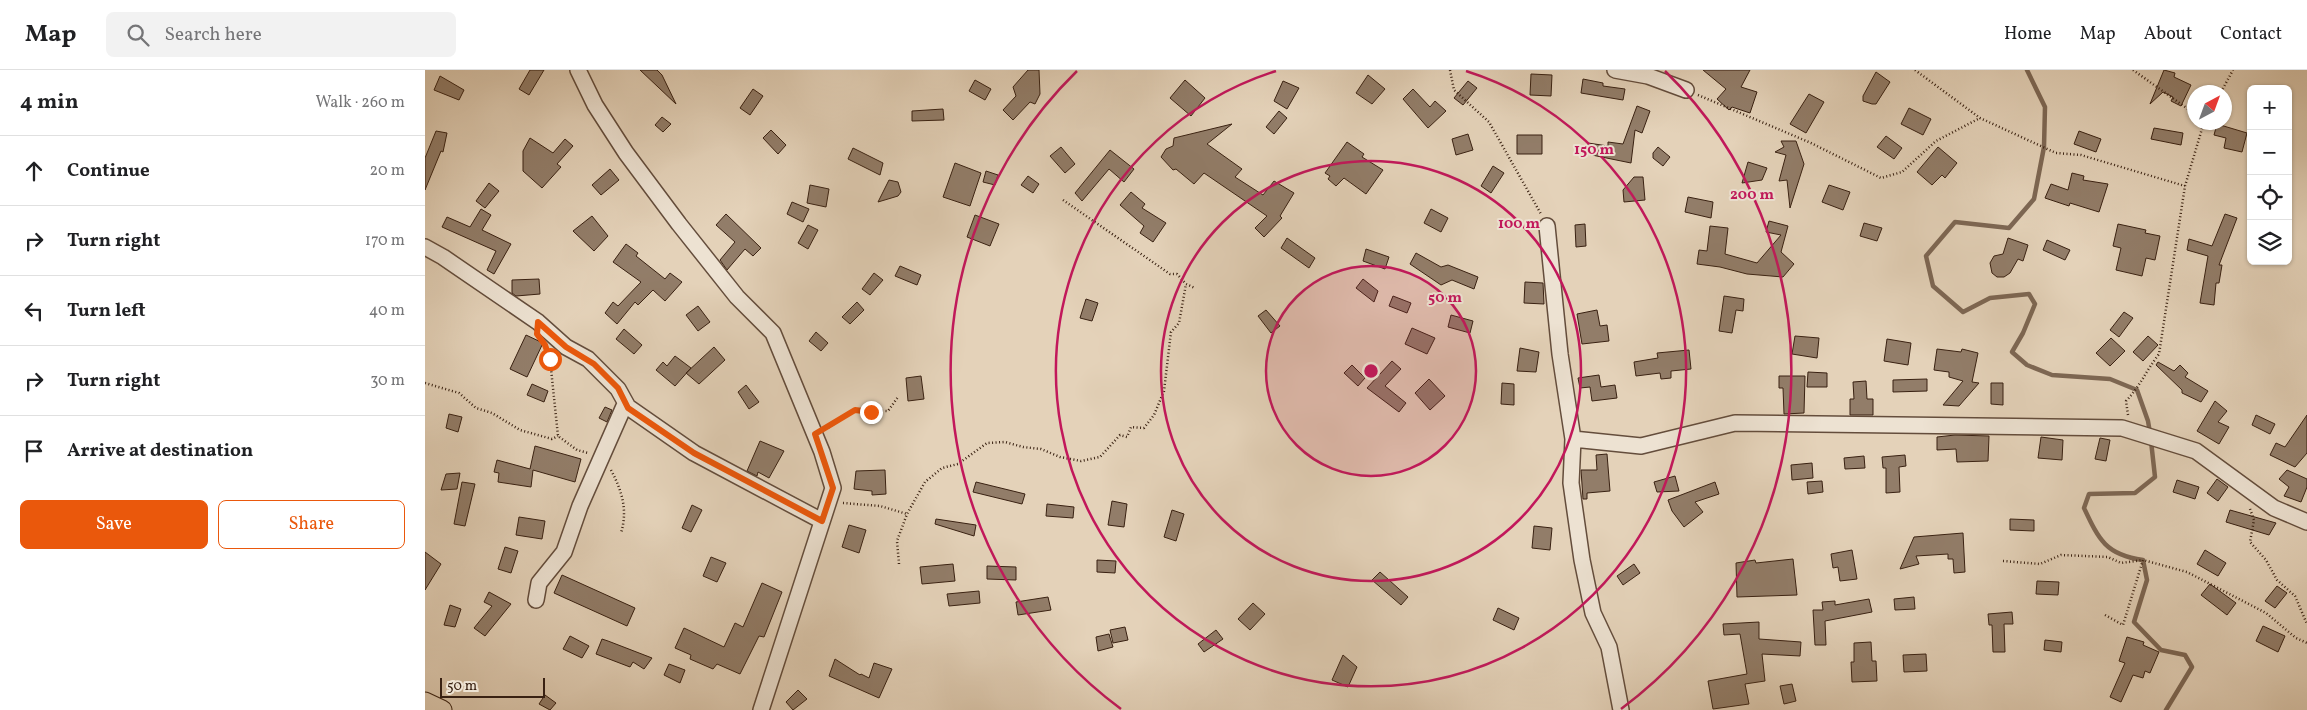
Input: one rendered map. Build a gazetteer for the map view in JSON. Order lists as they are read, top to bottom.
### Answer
{
  "scale_bar": "50 m",
  "north": "top right",
  "page": {
    "header": "Map",
    "search": "Search here",
    "nav": [
      "Home",
      "Map",
      "About",
      "Contact"
    ],
    "heading": ["4 min", "Walk · 260 m"],
    "map_buttons": ["+", "−"],
    "list": [
      ["Continue", "20 m"],
      ["Turn right", "170 m"],
      ["Turn left", "40 m"],
      ["Turn right", "30 m"],
      "Arrive at destination"
    ],
    "buttons": ["Save", "Share"],
    "scale": "50 m"
  },
  "rings": [
    "150 m",
    "200 m",
    "100 m",
    "50 m"
  ]
}
